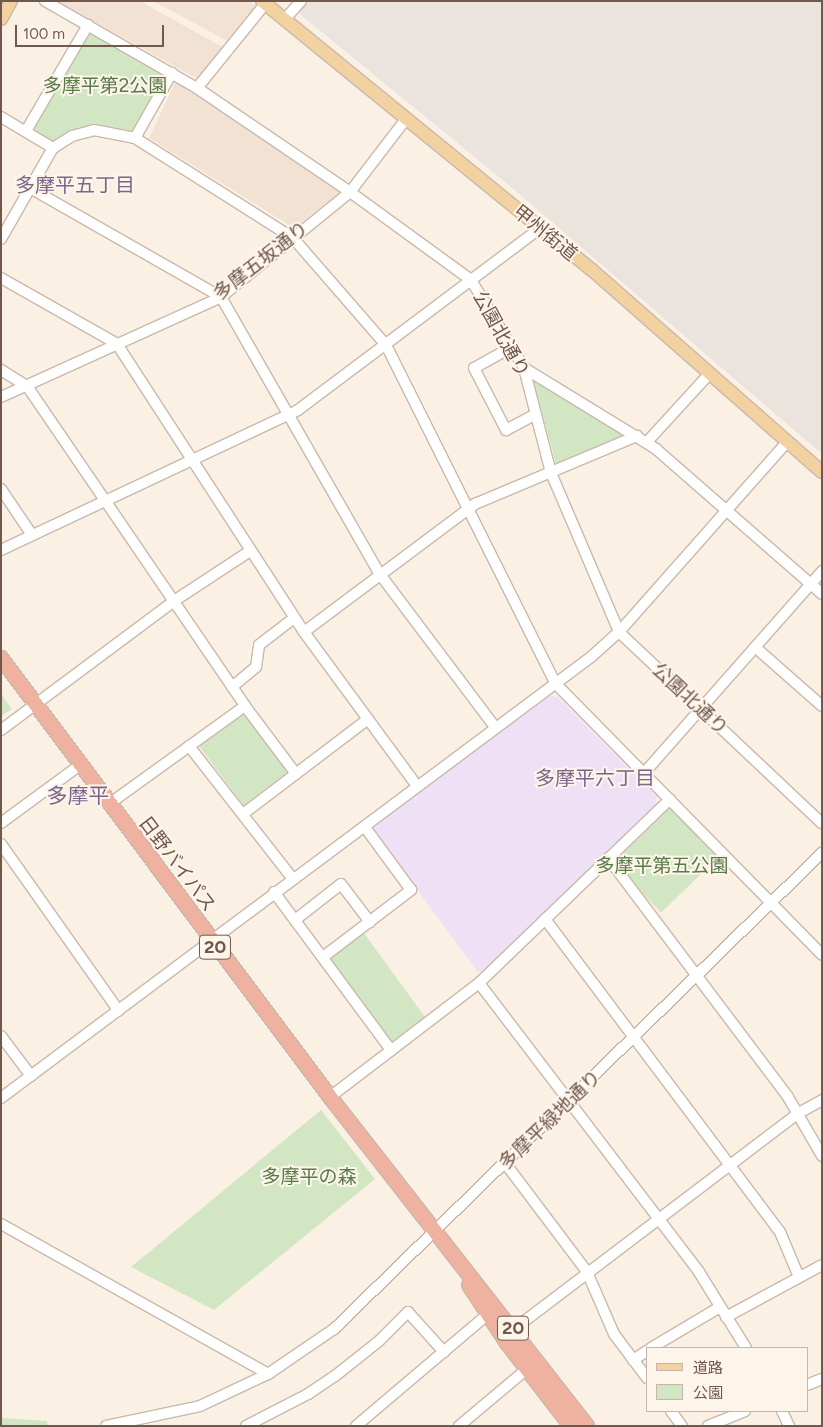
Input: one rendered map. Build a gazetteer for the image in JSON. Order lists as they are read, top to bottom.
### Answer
{
  "streets": {
    "highway": ["日野バイパス", "20"],
    "main road": ["甲州街道"],
    "street": ["多摩五坂通り", "公園北通り", "多摩平緑地通り"]
  },
  "crossings": [
    ["甲州街道", "多摩五坂通り"],
    ["多摩五坂通り", "公園北通り"],
    ["日野バイパス", "多摩平緑地通り"]
  ],
  "districts": ["多摩平五丁目", "多摩平六丁目", "多摩平"],
  "parks": ["多摩平第2公園", "多摩平第五公園", "多摩平の森"],
  "legend": ["道路", "公園"],
  "scale_bar": "100 m"
}
